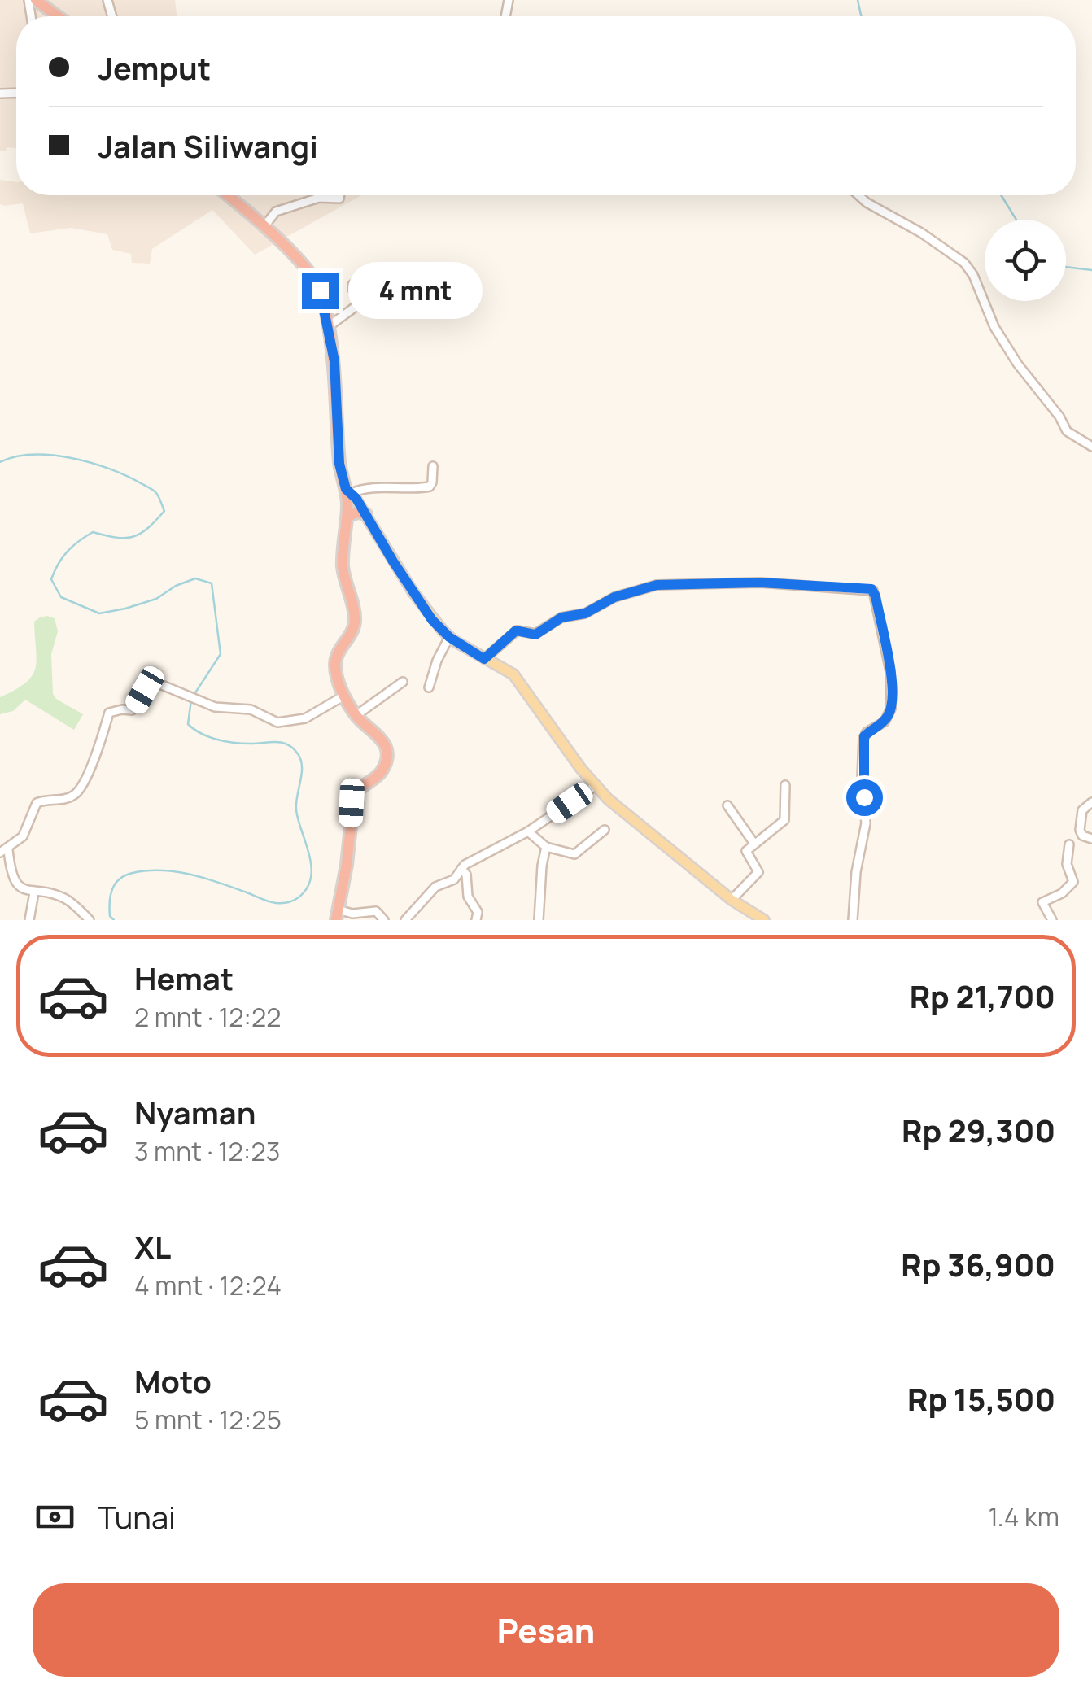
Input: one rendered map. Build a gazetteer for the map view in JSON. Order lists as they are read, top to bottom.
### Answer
{
  "page": {
    "banner": ["Jemput", "Jalan Siliwangi"],
    "bubble": "4 mnt",
    "list": [
      {
        "name": "Hemat",
        "note": "2 mnt · 12:22",
        "value": "Rp 21,700"
      },
      {
        "name": "Nyaman",
        "note": "3 mnt · 12:23",
        "value": "Rp 29,300"
      },
      {
        "name": "XL",
        "note": "4 mnt · 12:24",
        "value": "Rp 36,900"
      },
      {
        "name": "Moto",
        "note": "5 mnt · 12:25",
        "value": "Rp 15,500"
      }
    ],
    "pay": ["Tunai", "1.4 km"],
    "buttons": "Pesan"
  }
}
